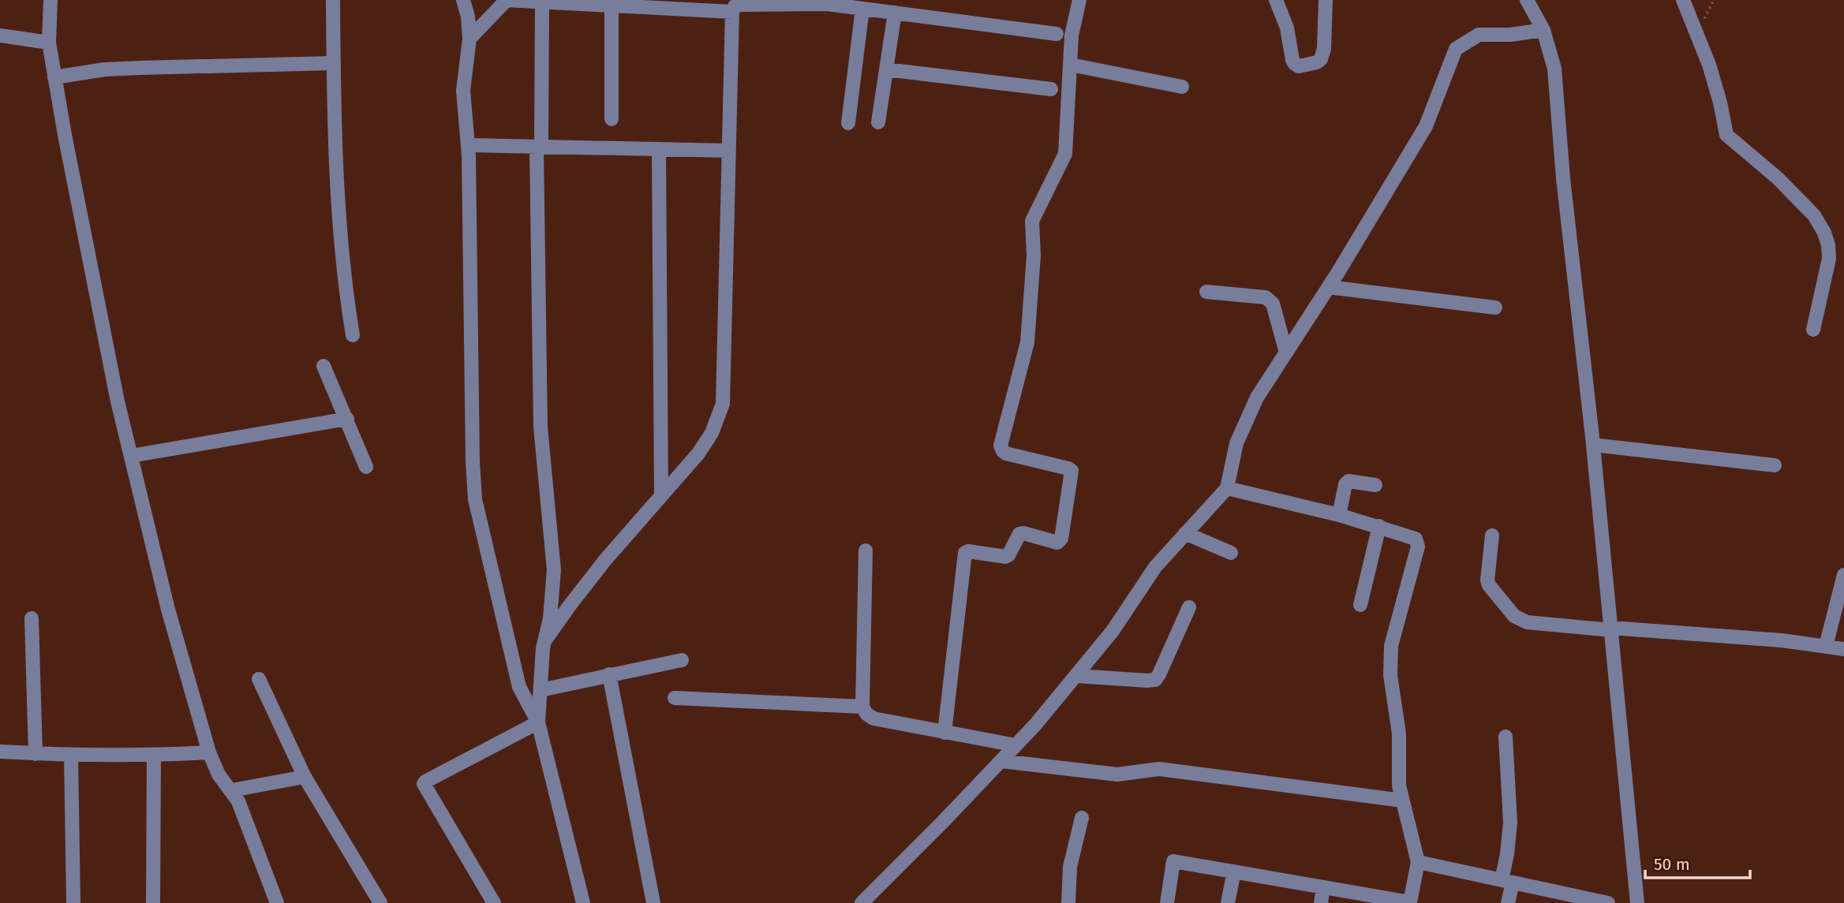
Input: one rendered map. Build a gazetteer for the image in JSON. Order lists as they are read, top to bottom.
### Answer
{
  "scale_bar": "50 m"
}
